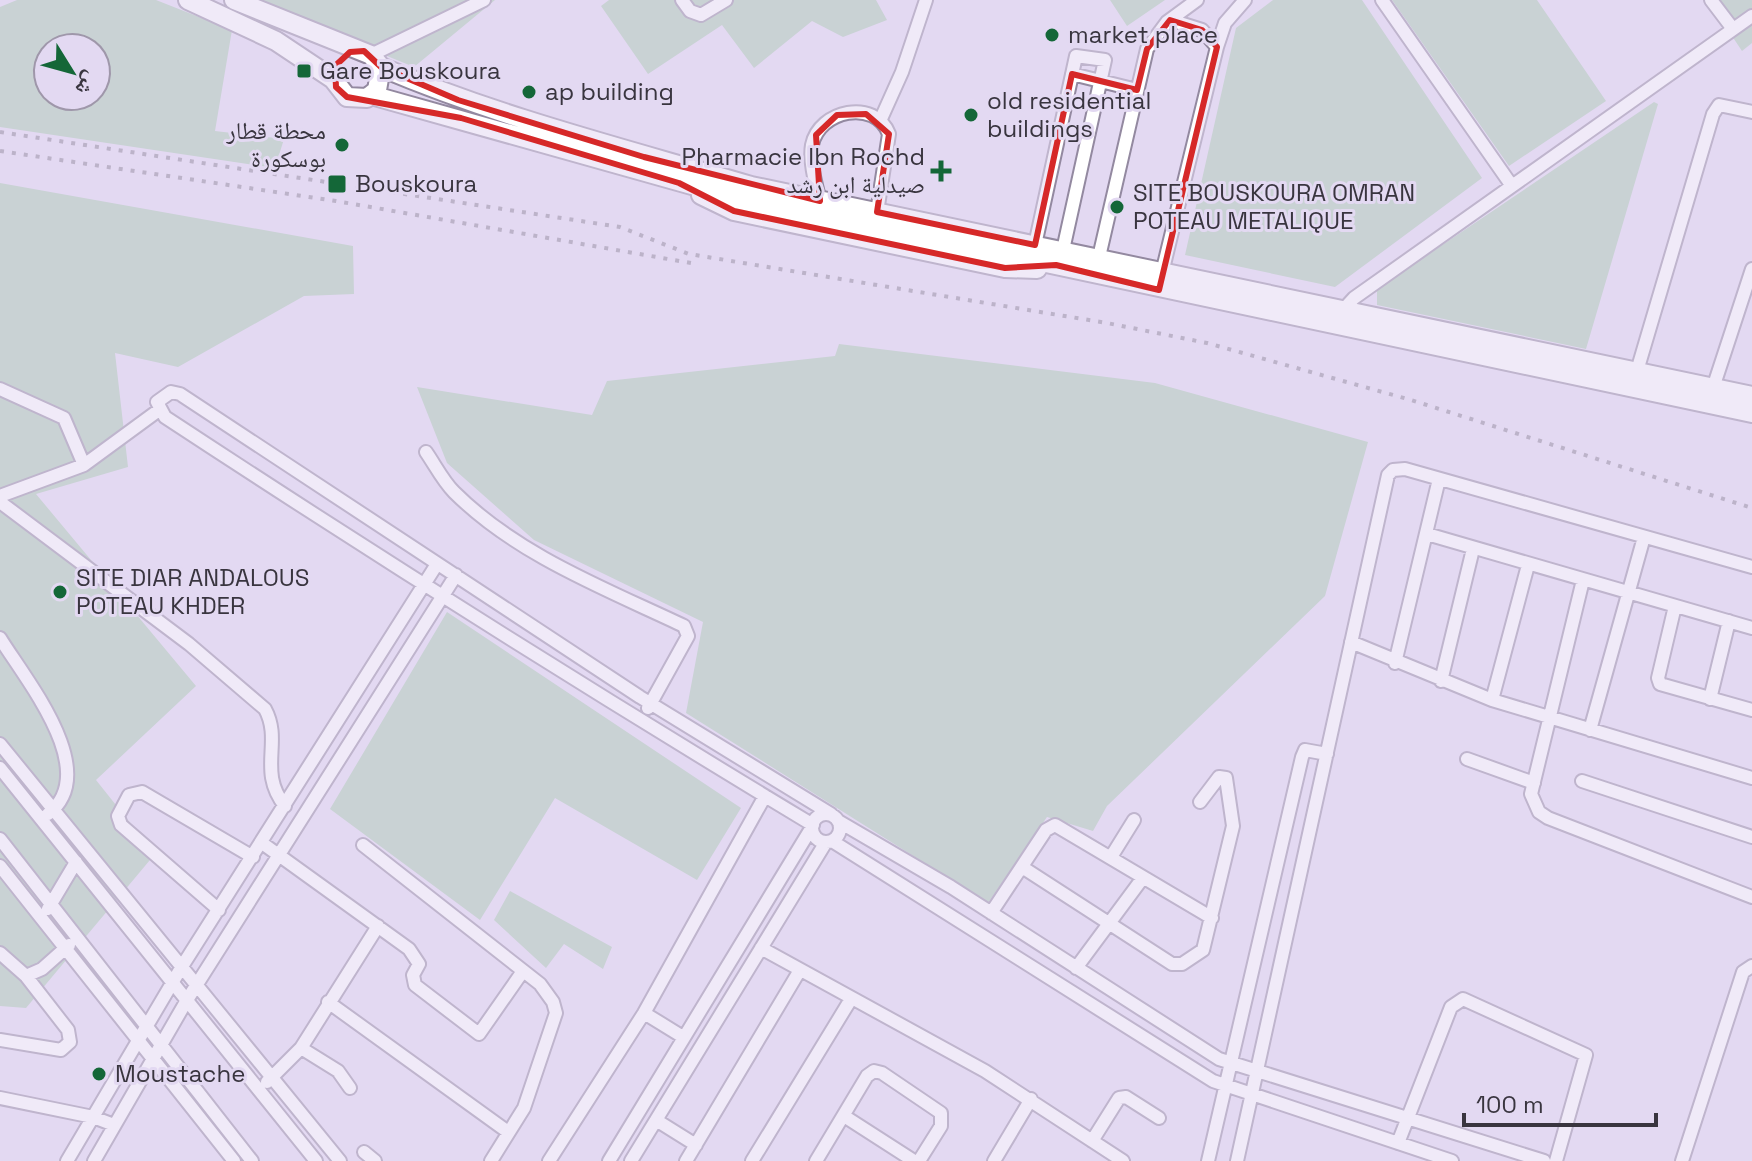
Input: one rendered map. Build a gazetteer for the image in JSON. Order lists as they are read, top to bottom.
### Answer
{
  "places": {
    "other": [
      "market place",
      "ap building",
      "old residential buildings",
      "محطة قطار بوسكورة",
      "SITE BOUSKOURA OMRAN POTEAU METALIQUE",
      "SITE DIAR ANDALOUS POTEAU KHDER",
      "Moustache"
    ],
    "transit": ["Gare Bouskoura", "Bouskoura"],
    "health": ["Pharmacie Ibn Rochd صيدلية ابن رشد"]
  },
  "scale_bar": "100 m",
  "north": "bottom right"
}
